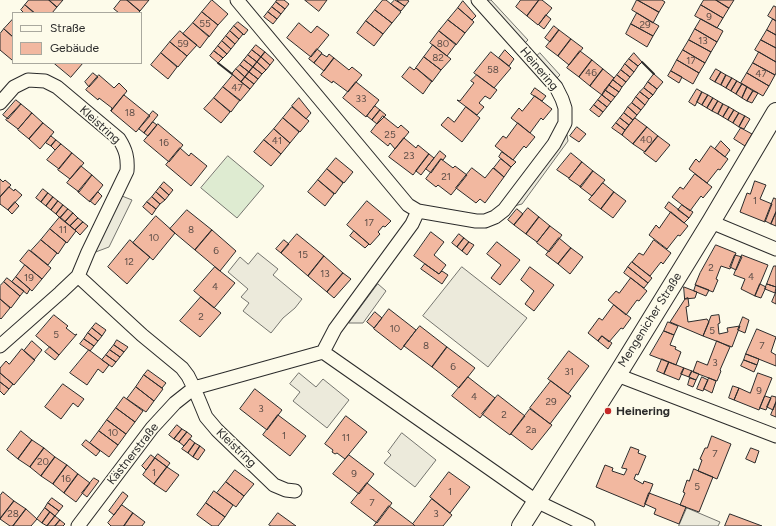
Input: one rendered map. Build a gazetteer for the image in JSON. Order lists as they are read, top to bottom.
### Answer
{
  "streets": {
    "street": [
      "Heinering",
      "Kleistring",
      "Mengenicher Straße",
      "Kästnerstraße"
    ]
  },
  "crossings": [
    ["Kleistring", "Kästnerstraße"]
  ],
  "places": ["Heinering"],
  "house_numbers": [
    "9",
    "55",
    "29",
    "13",
    "59",
    "80",
    "82",
    "17",
    "58",
    "46",
    "47",
    "47",
    "33",
    "18",
    "25",
    "40",
    "41",
    "16",
    "23",
    "21",
    "1",
    "17",
    "11",
    "8",
    "10",
    "6",
    "15",
    "12",
    "2",
    "13",
    "4",
    "19",
    "4",
    "2",
    "10",
    "5",
    "5",
    "8",
    "7",
    "3",
    "6",
    "31",
    "9",
    "4",
    "29",
    "3",
    "2",
    "2a",
    "10",
    "1",
    "11",
    "7",
    "20",
    "1",
    "9",
    "16",
    "5",
    "1",
    "7",
    "28",
    "3"
  ],
  "legend": ["Straße", "Gebäude"]
}
